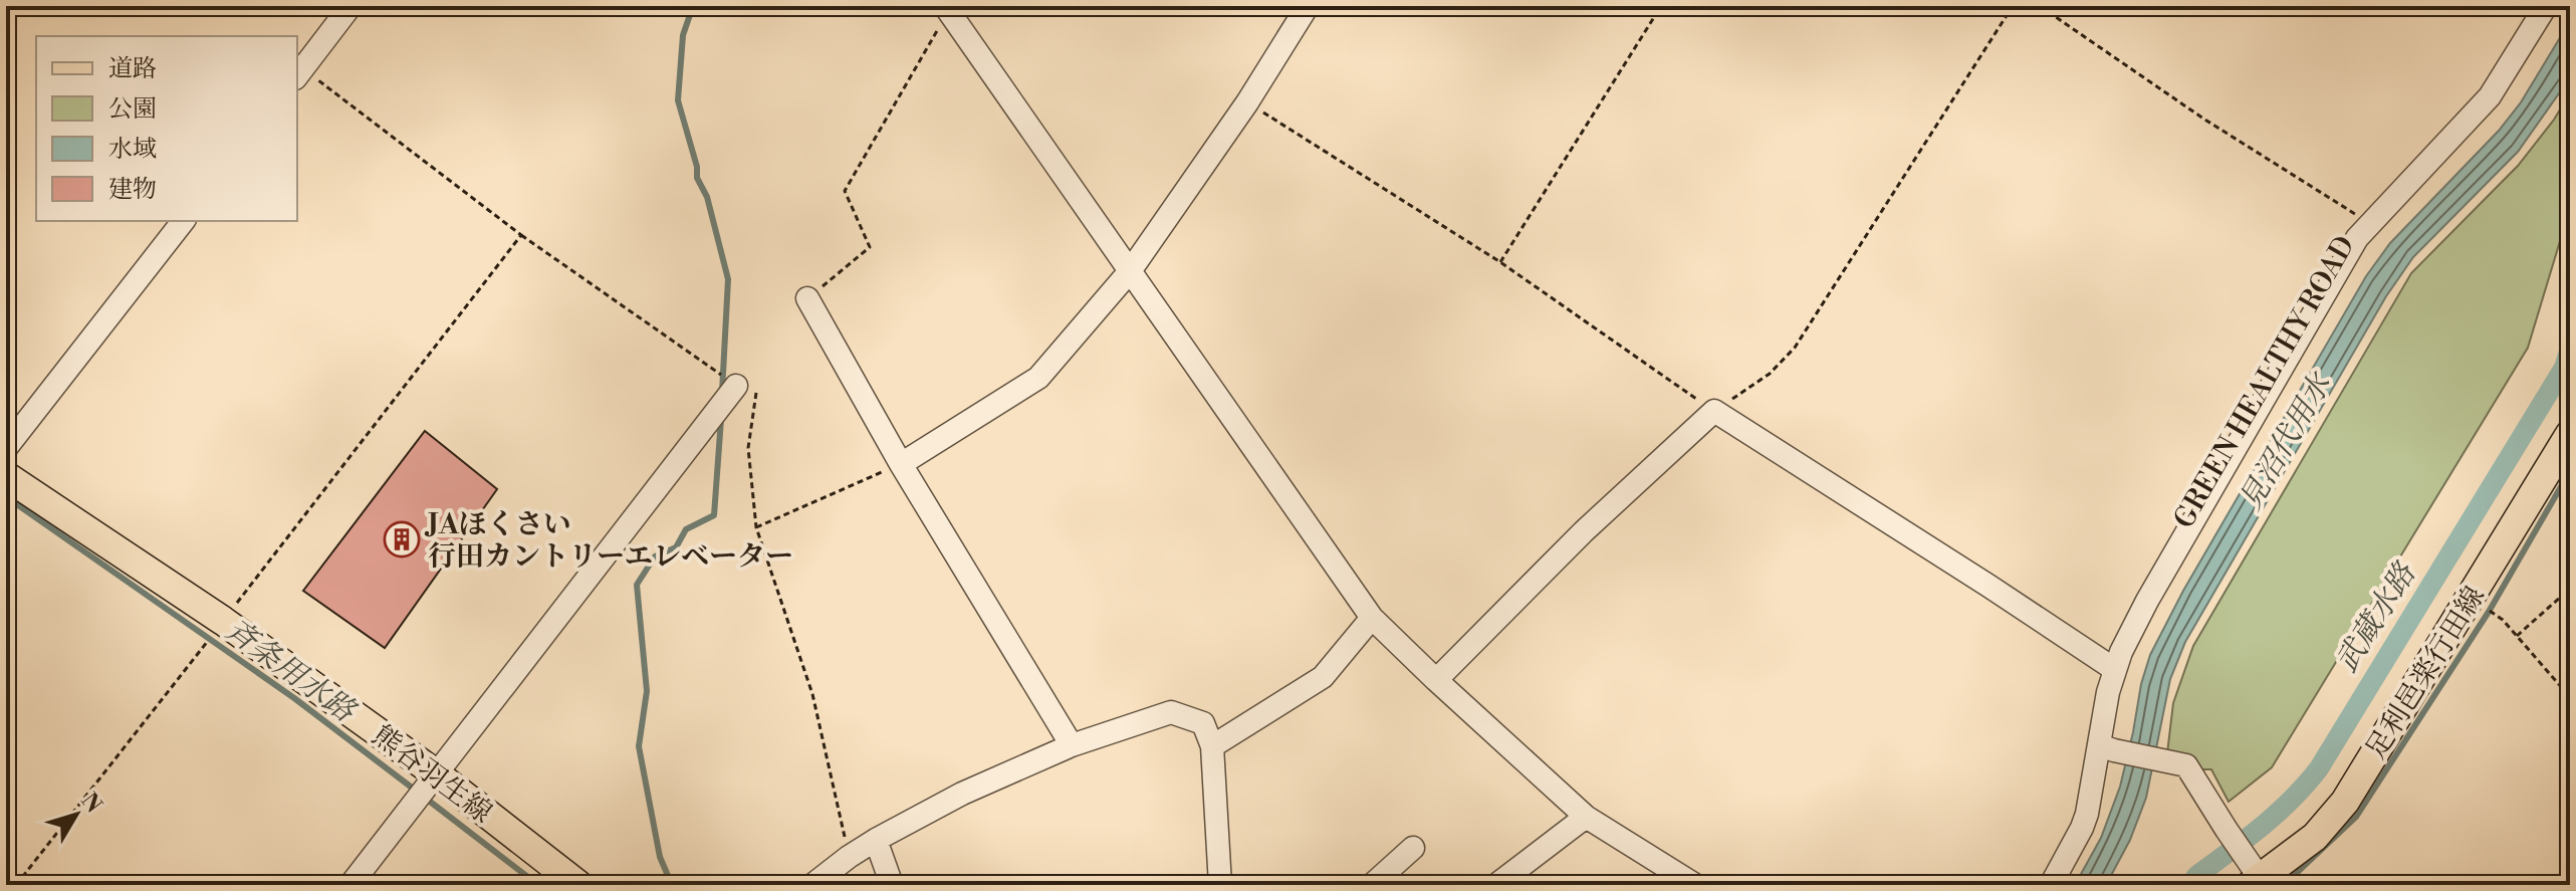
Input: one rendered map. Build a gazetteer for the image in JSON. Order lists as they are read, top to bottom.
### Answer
{
  "streets": {
    "main road": ["足利邑楽行田線", "熊谷羽生線"]
  },
  "water": ["見沼代用水", "武蔵水路", "斉条用水路"],
  "places": {
    "building": ["JAほくさい 行田カントリーエレベーター"]
  },
  "legend": [
    "道路",
    "公園",
    "水域",
    "建物"
  ],
  "north": "top right"
}
